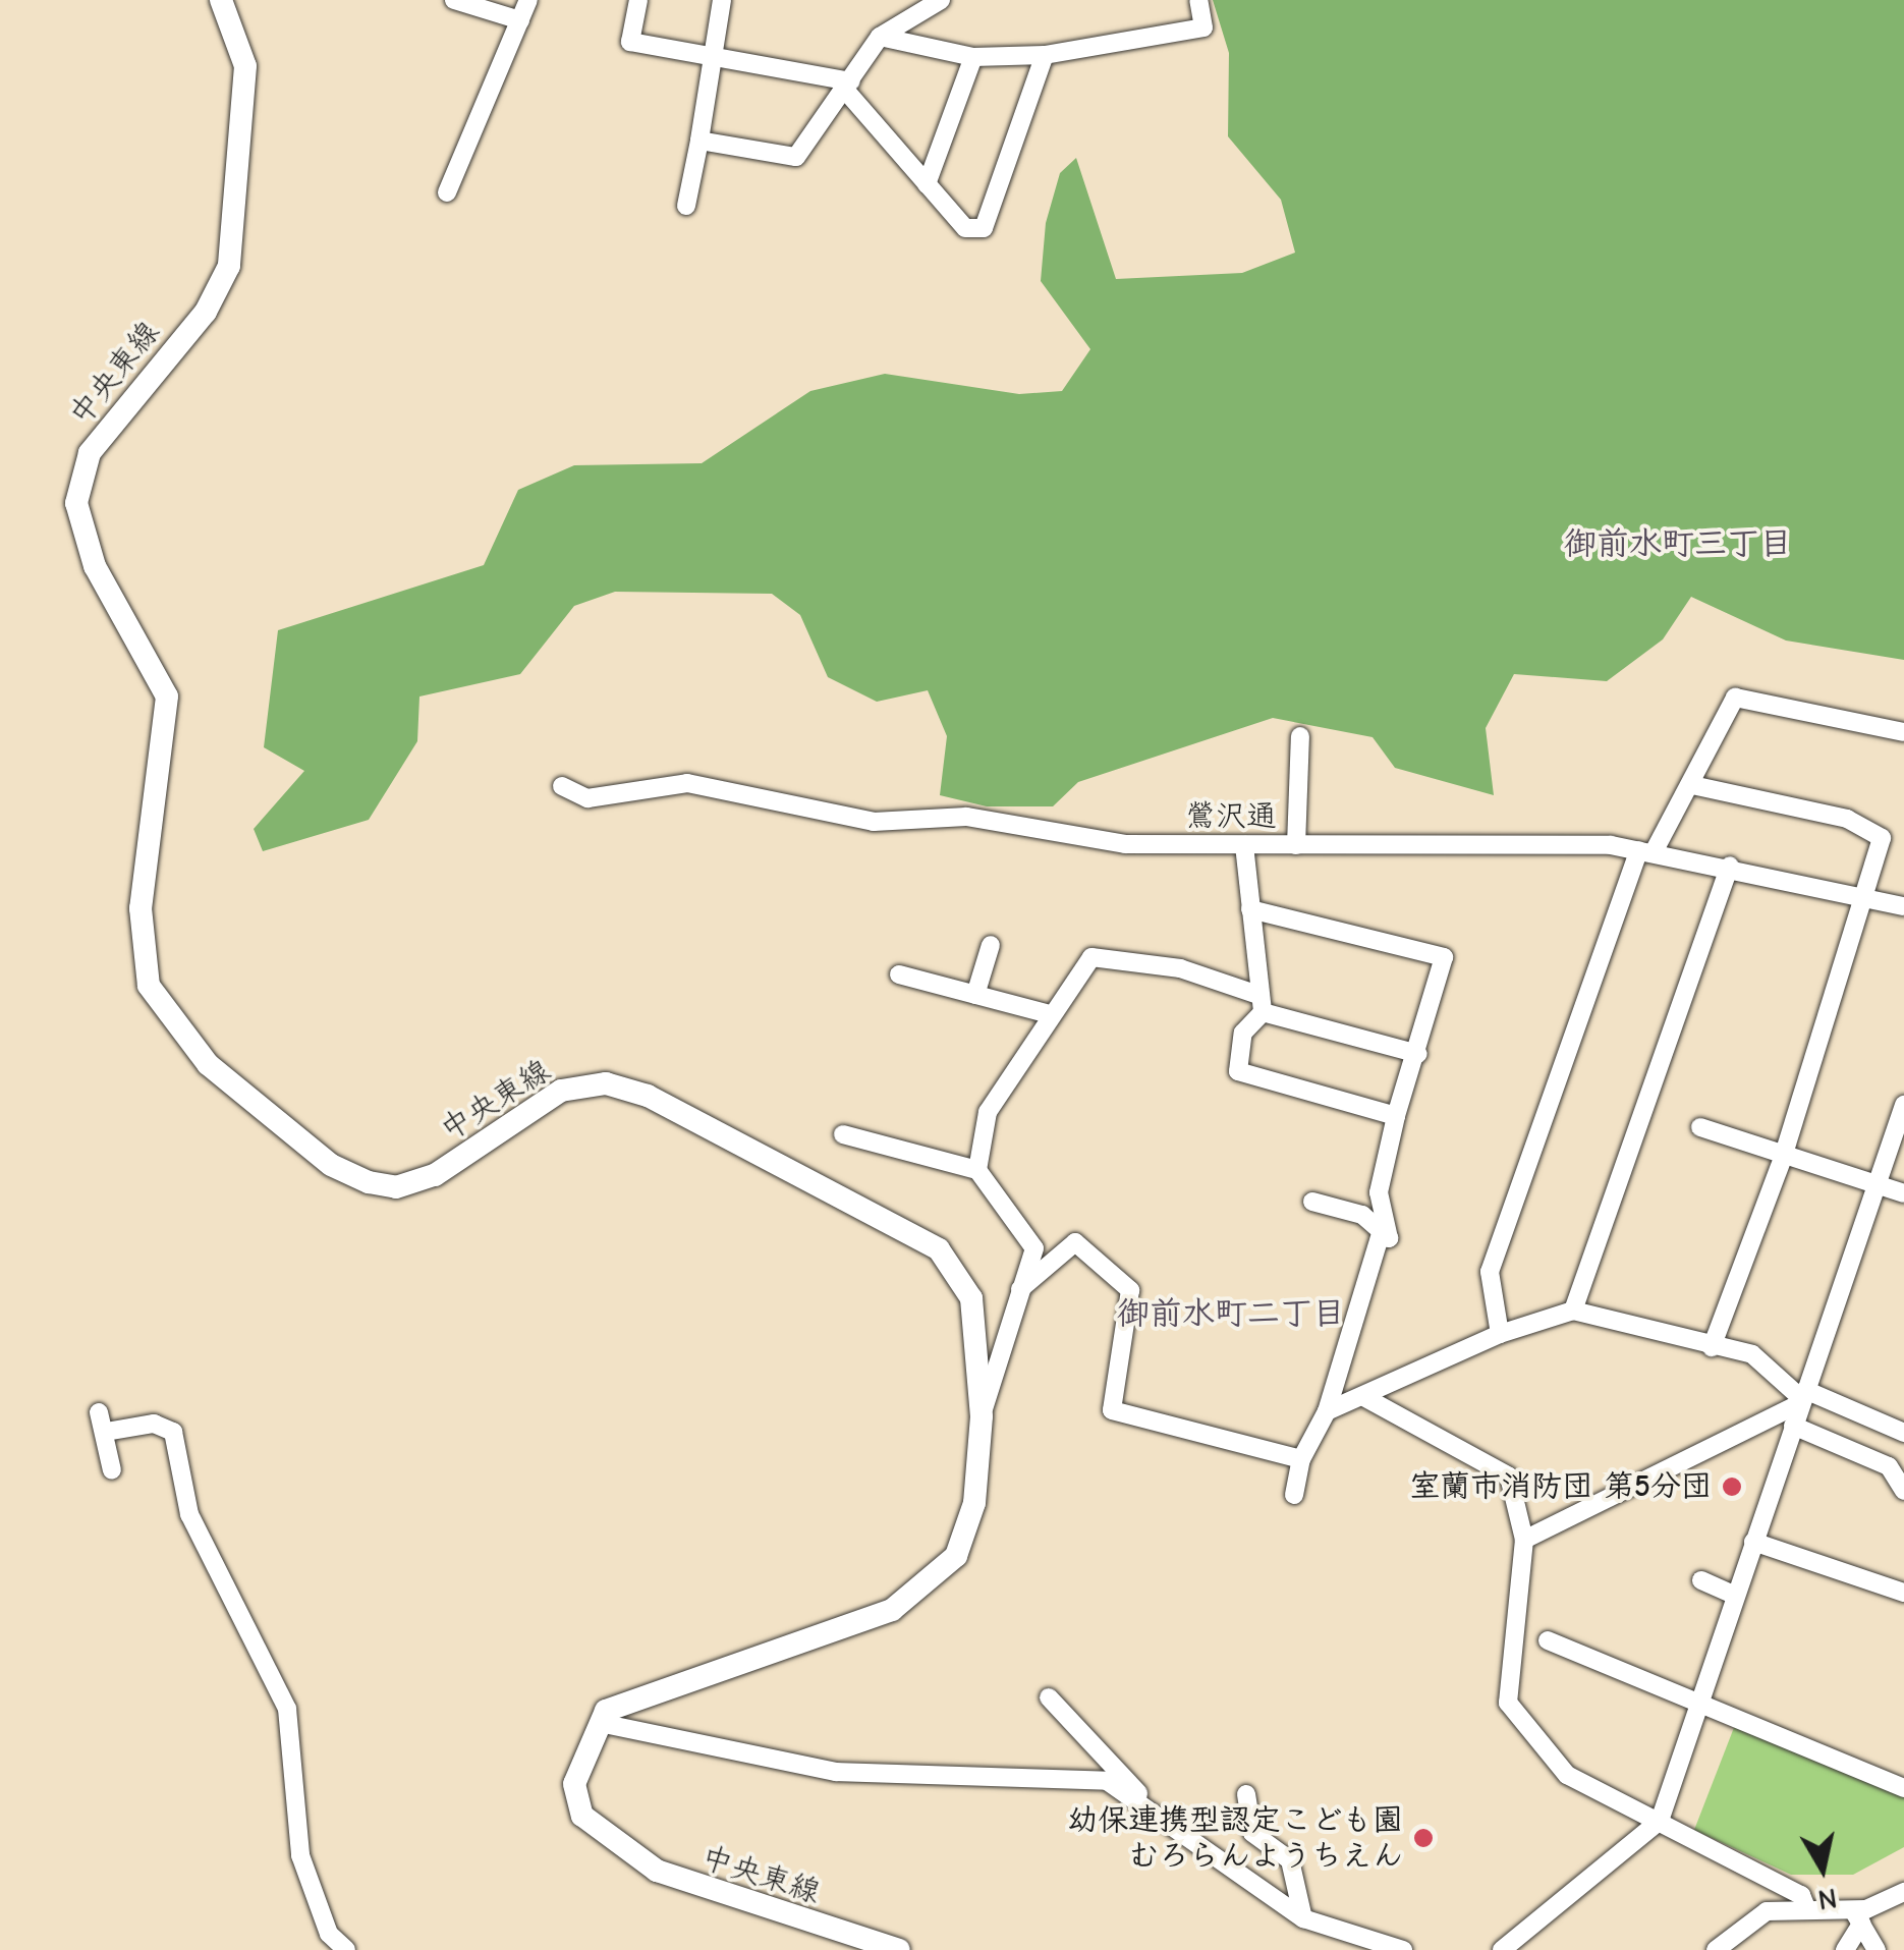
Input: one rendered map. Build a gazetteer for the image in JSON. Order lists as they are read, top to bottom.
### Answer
{
  "streets": {
    "main road": ["中央東線"],
    "street": ["鶯沢通"]
  },
  "districts": ["御前水町三丁目", "御前水町二丁目"],
  "places": ["室蘭市消防団 第5分団", "幼保連携型認定こども園 むろらんようちえん"],
  "north": "bottom"
}
